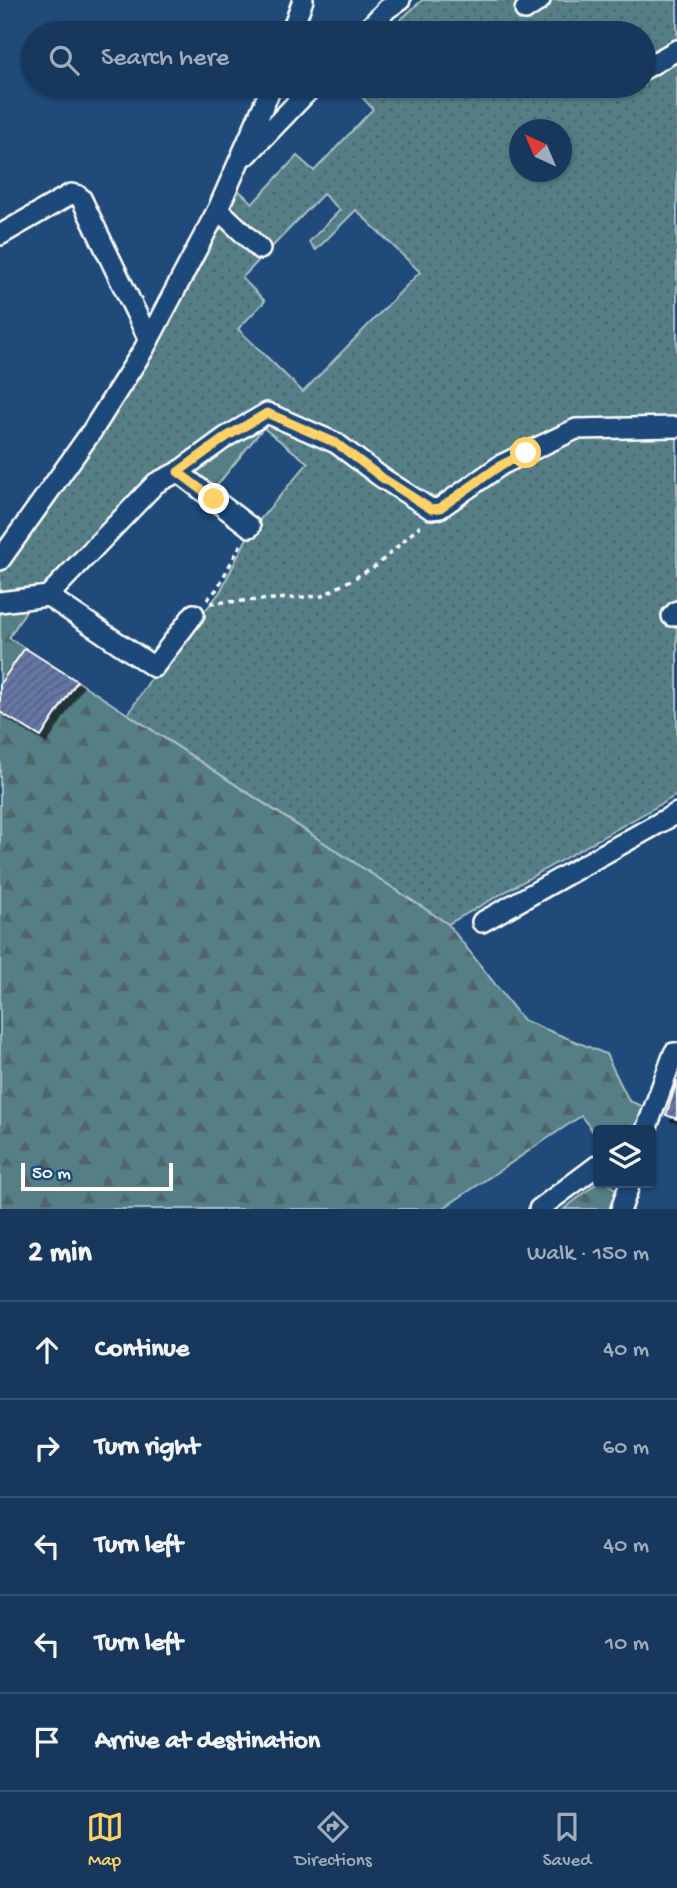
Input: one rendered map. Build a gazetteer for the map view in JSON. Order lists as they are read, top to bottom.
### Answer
{
  "scale_bar": "50 m",
  "north": "top left",
  "page": {
    "search": "Search here",
    "scale": "50 m",
    "heading": ["2 min", "Walk · 150 m"],
    "list": [
      ["Continue", "40 m"],
      ["Turn right", "60 m"],
      ["Turn left", "40 m"],
      ["Turn left", "10 m"],
      "Arrive at destination"
    ],
    "nav": ["Map", "Directions", "Saved"]
  }
}
